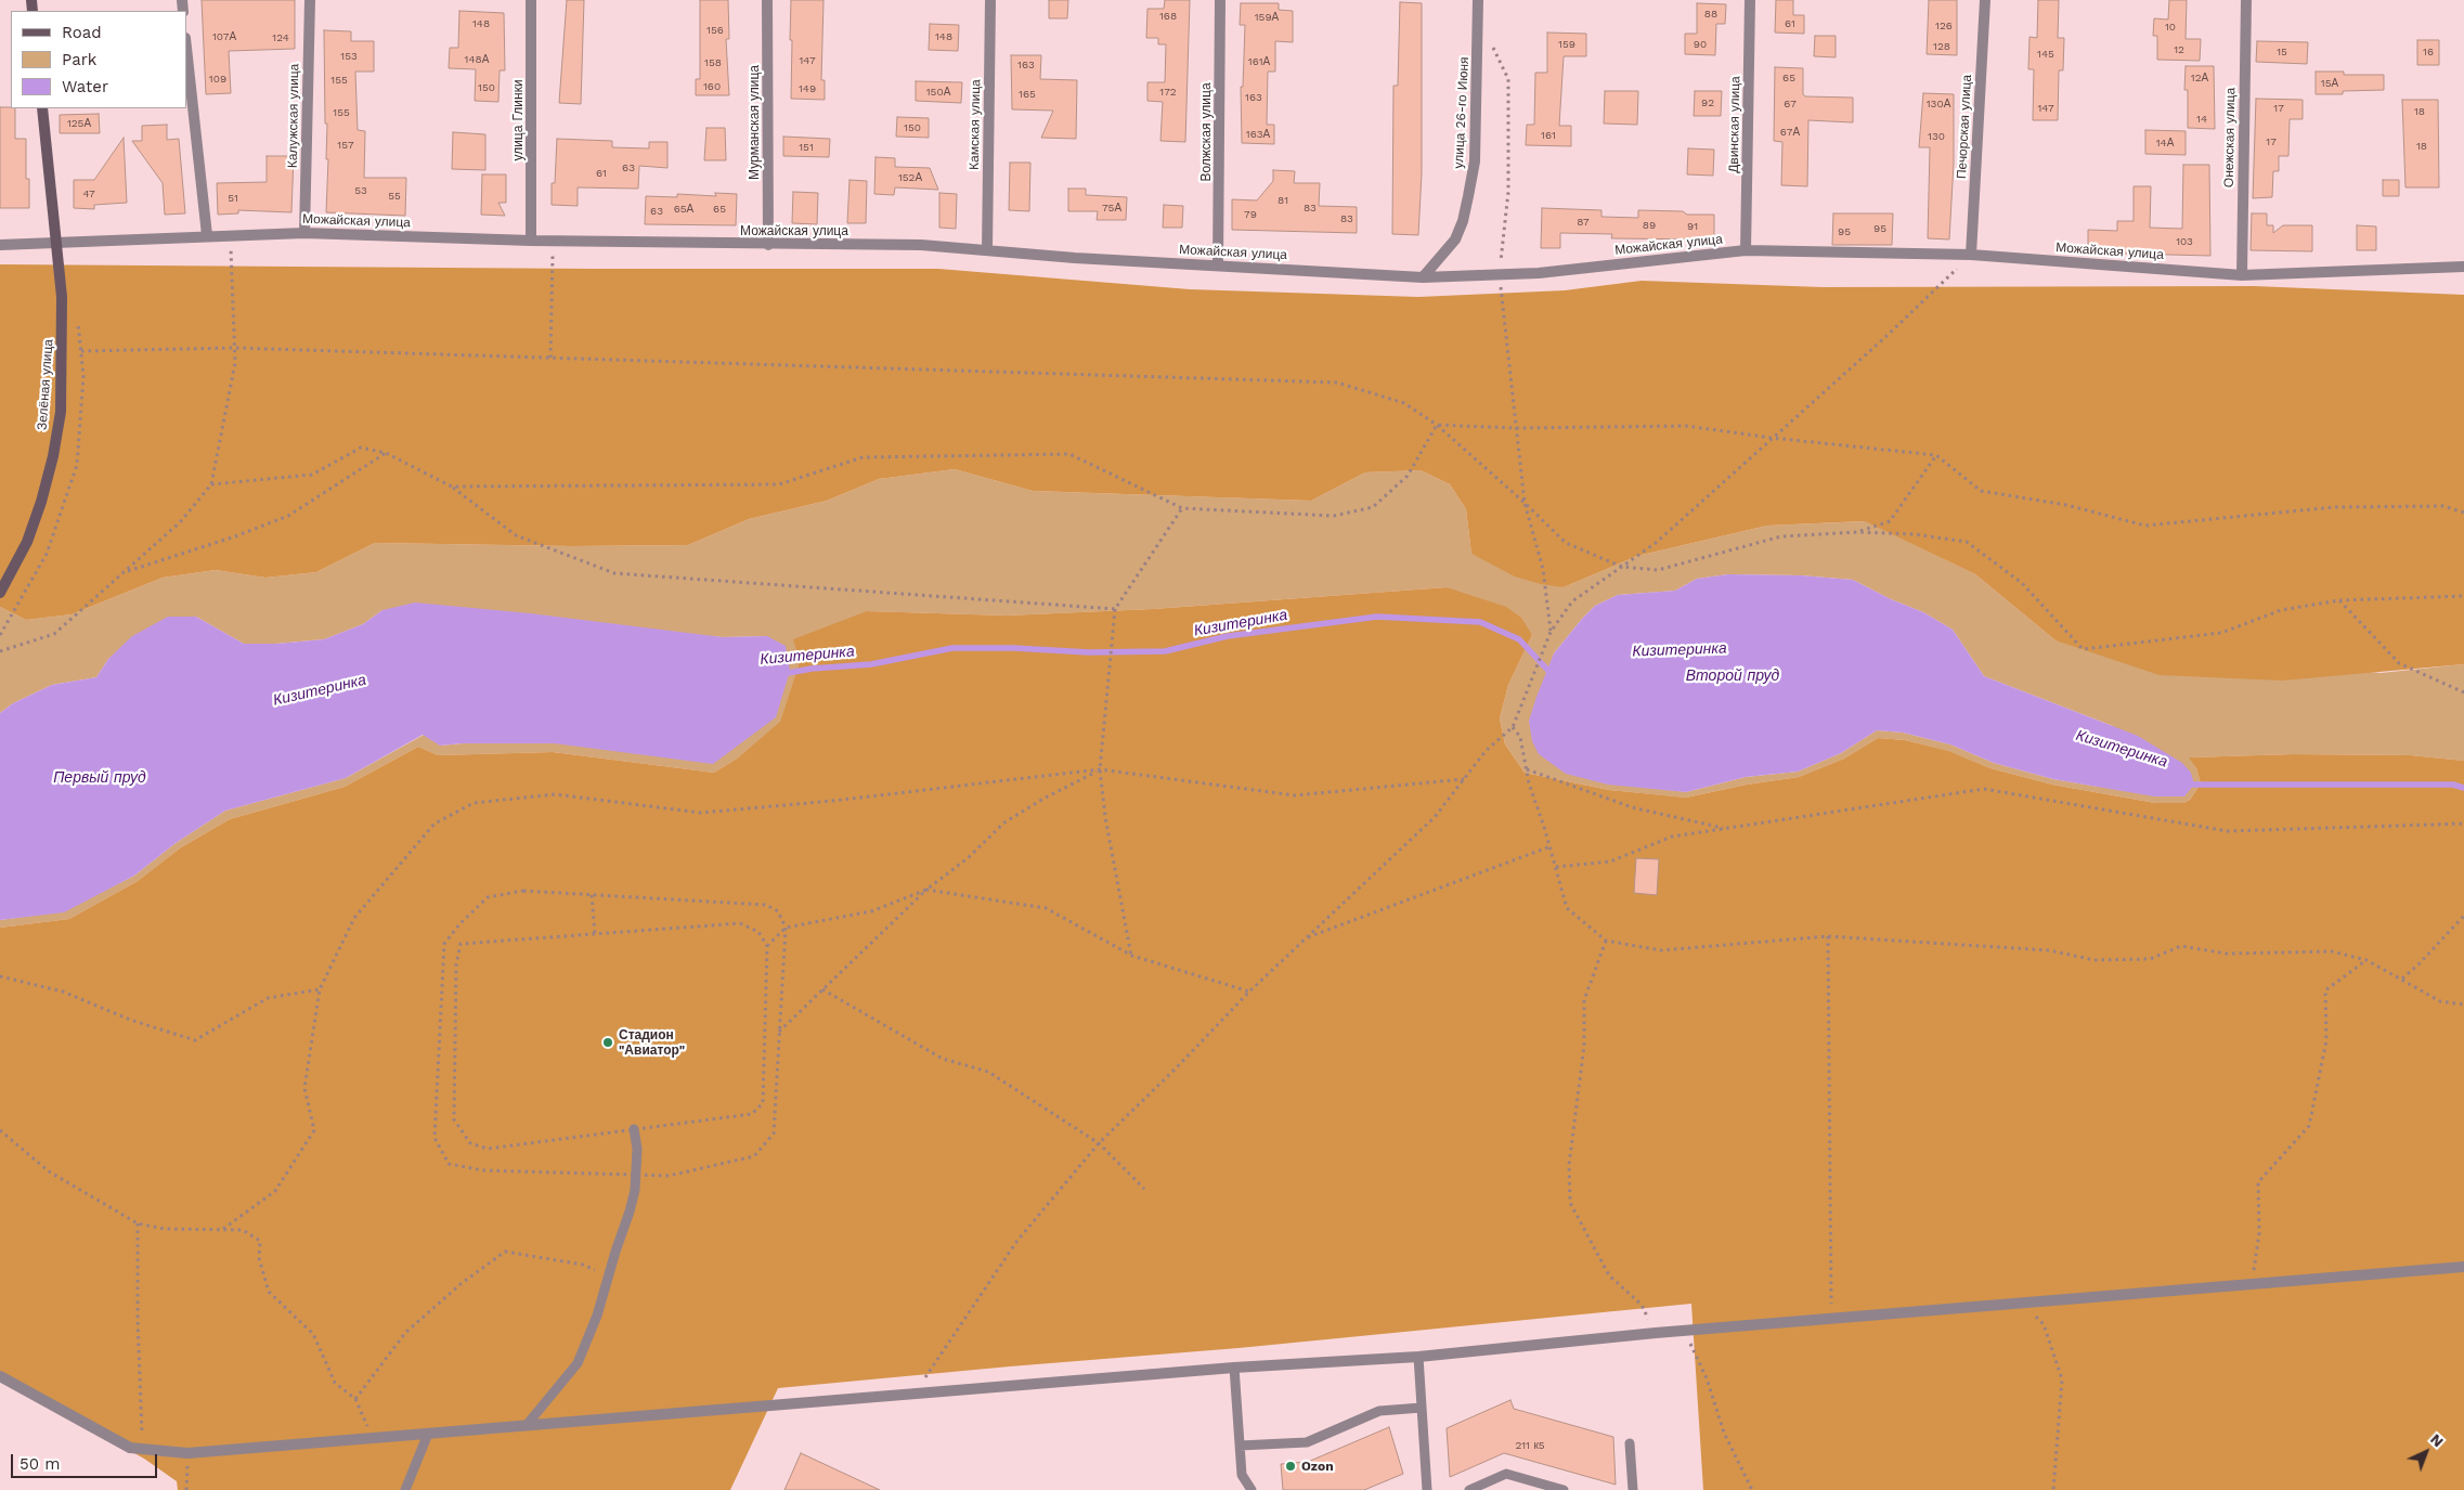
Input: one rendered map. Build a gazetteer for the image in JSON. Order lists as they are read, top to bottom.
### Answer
{
  "streets": {
    "street": [
      "улица 26-го Июня",
      "Калужская улица",
      "улица Глинки",
      "Мурманская улица",
      "Камская улица",
      "Двинская улица",
      "Печорская улица",
      "Волжская улица",
      "Онежская улица",
      "Можайская улица",
      "Зелёная улица"
    ]
  },
  "crossings": [
    ["улица 26-го Июня", "Можайская улица"],
    ["Калужская улица", "Можайская улица"],
    ["улица Глинки", "Можайская улица"],
    ["Мурманская улица", "Можайская улица"],
    ["Камская улица", "Можайская улица"],
    ["Двинская улица", "Можайская улица"],
    ["Печорская улица", "Можайская улица"],
    ["Волжская улица", "Можайская улица"],
    ["Онежская улица", "Можайская улица"],
    ["Можайская улица", "Зелёная улица"]
  ],
  "water": ["Кизитеринка", "Второй пруд", "Первый пруд"],
  "places": ["Стадион \"Авиатор\"", "Ozon"],
  "house_numbers": [
    "88",
    "168",
    "159А",
    "148",
    "61",
    "126",
    "10",
    "156",
    "107А",
    "148",
    "124",
    "159",
    "90",
    "128",
    "12",
    "15",
    "16",
    "145",
    "153",
    "148А",
    "147",
    "161А",
    "158",
    "163",
    "65",
    "12А",
    "109",
    "155",
    "15А",
    "160",
    "150",
    "149",
    "150А",
    "172",
    "165",
    "163",
    "92",
    "67",
    "130А",
    "147",
    "17",
    "18",
    "155",
    "14",
    "125А",
    "150",
    "67А",
    "163А",
    "161",
    "130",
    "17",
    "14А",
    "157",
    "18",
    "151",
    "63",
    "61",
    "152А",
    "53",
    "47",
    "55",
    "51",
    "81",
    "75А",
    "83",
    "65А",
    "65",
    "63",
    "79",
    "83",
    "87",
    "89",
    "91",
    "95",
    "95",
    "103",
    "211 к5"
  ],
  "legend": ["Road", "Park", "Water"],
  "scale_bar": "50 m",
  "north": "top right"
}
